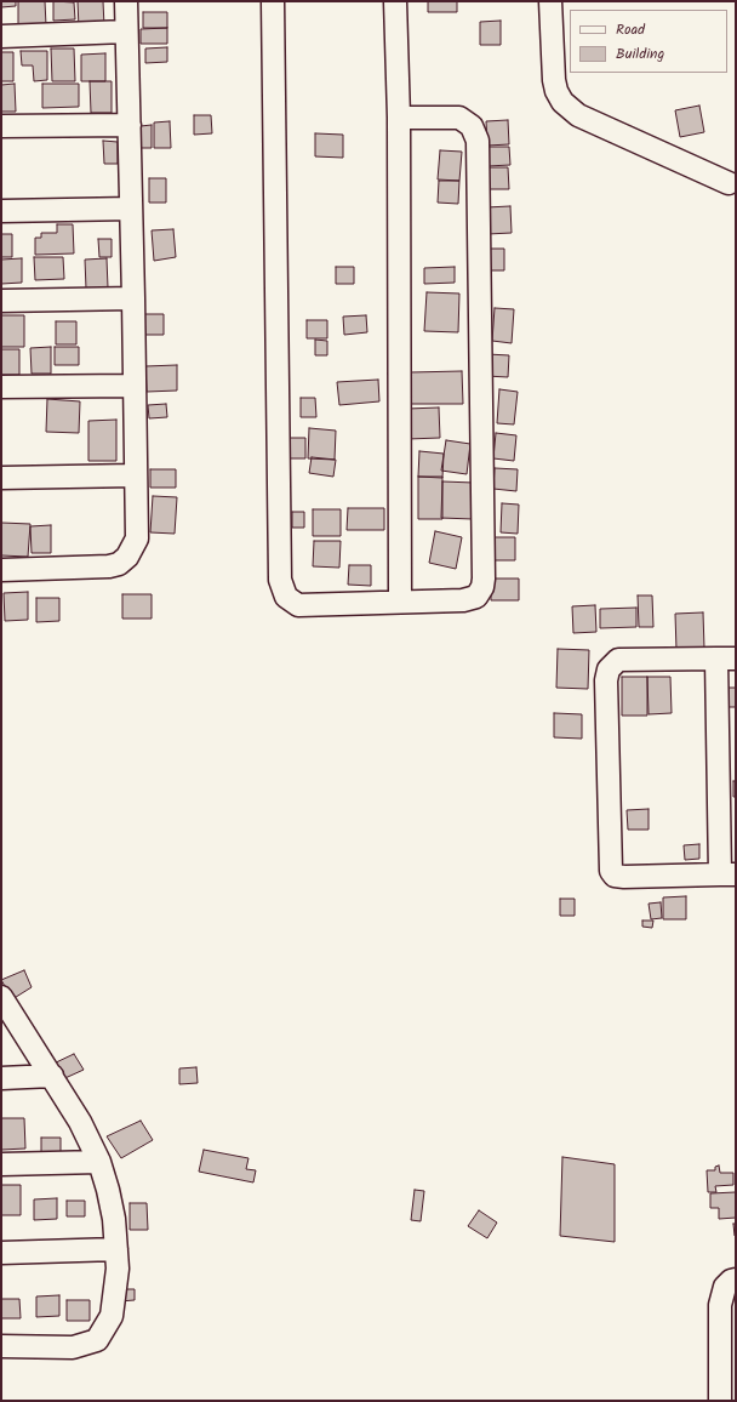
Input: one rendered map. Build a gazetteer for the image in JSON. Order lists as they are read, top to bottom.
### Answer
{
  "legend": ["Road", "Building"]
}
